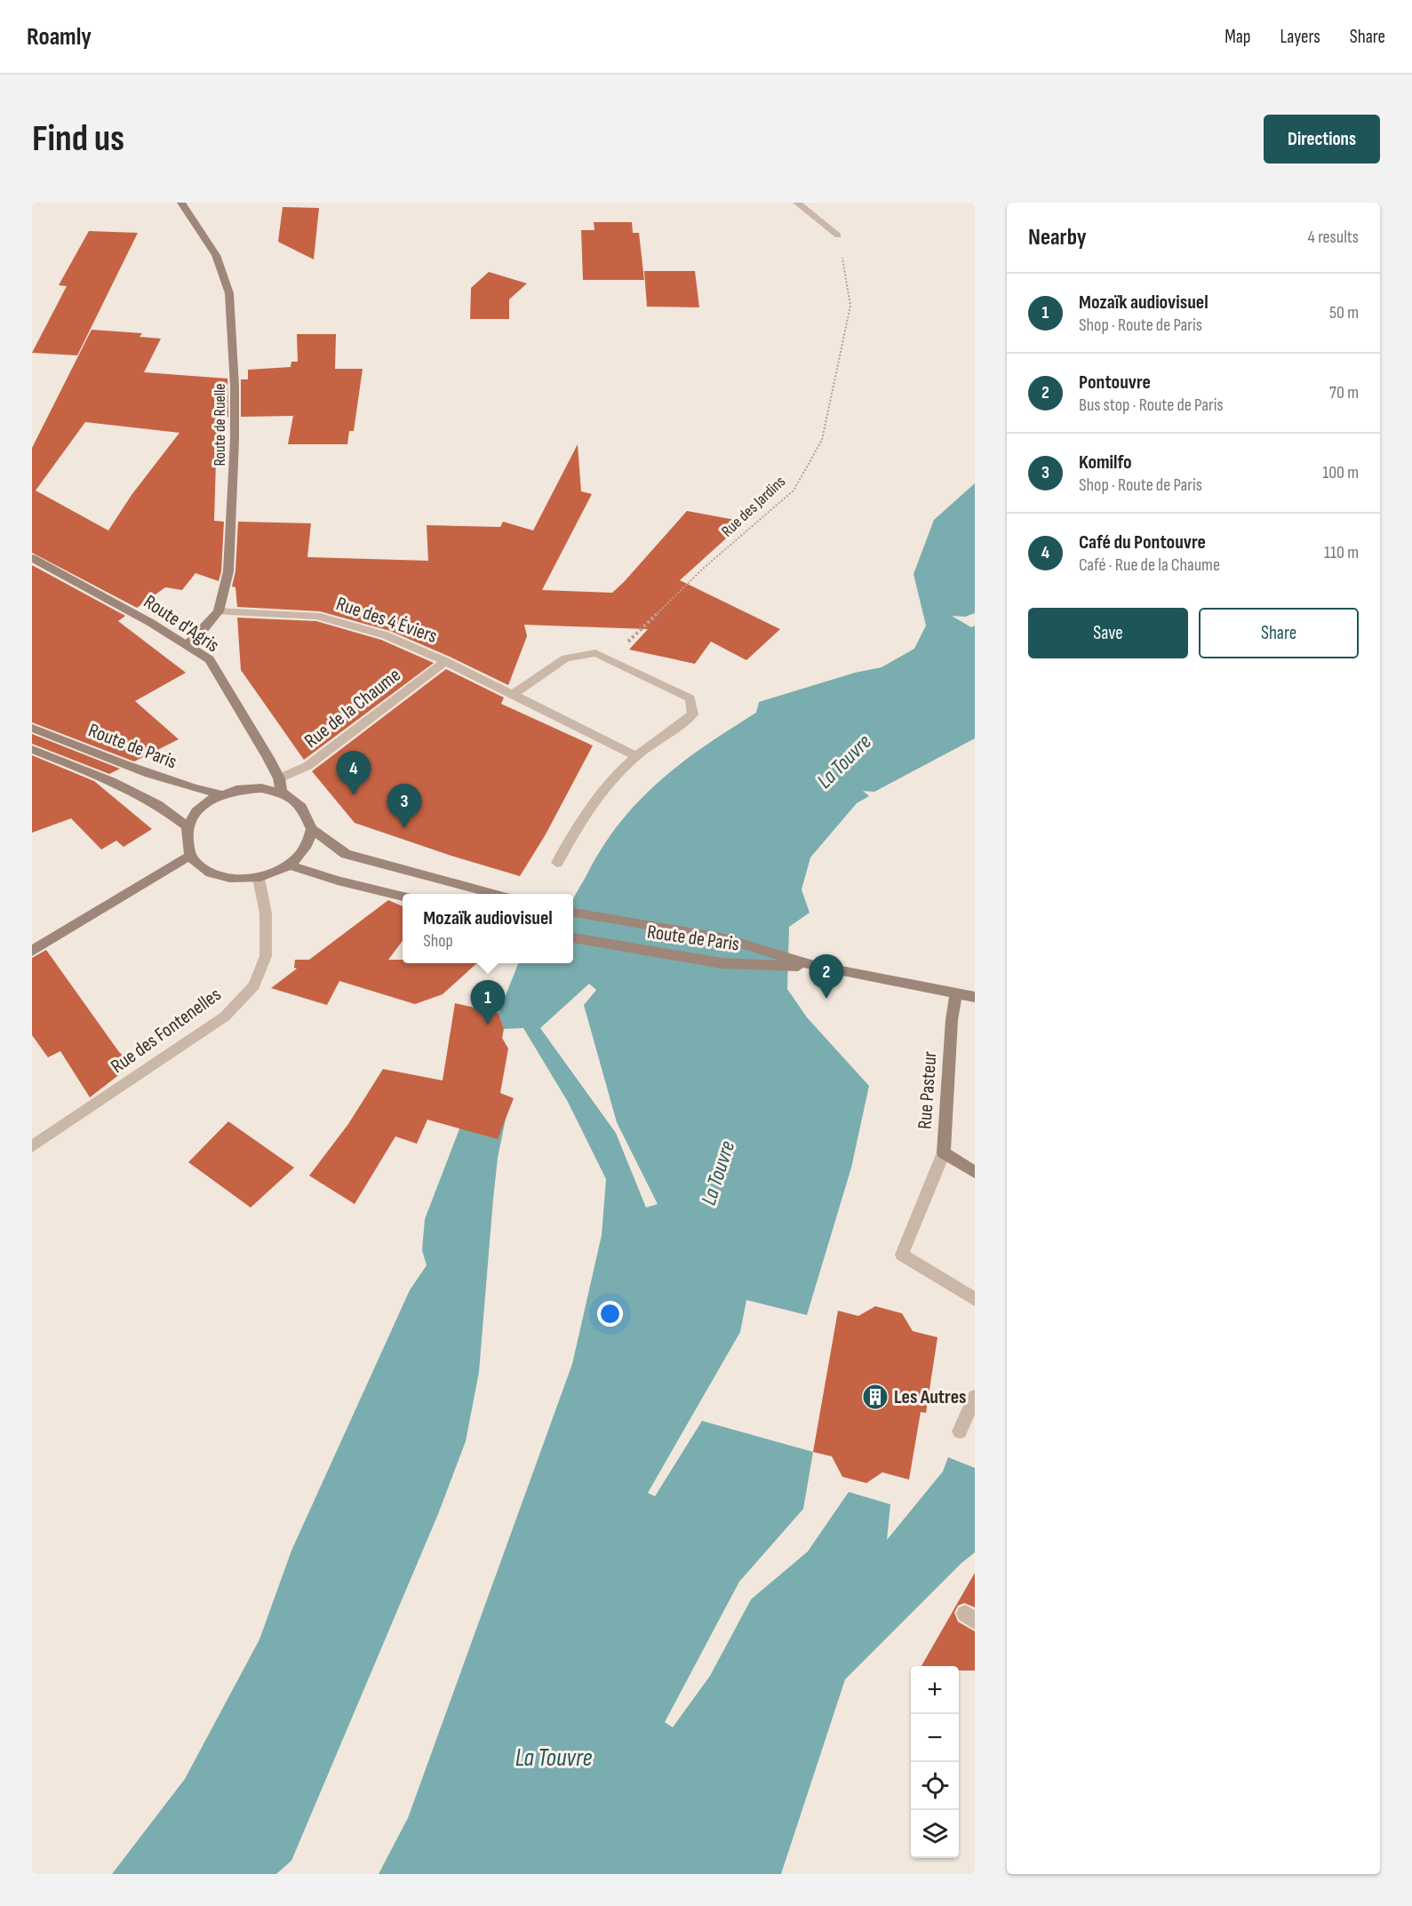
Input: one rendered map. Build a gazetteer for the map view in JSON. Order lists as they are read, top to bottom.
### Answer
{
  "streets": {
    "street": [
      "Route de Ruelle",
      "Rue des 4 Éviers",
      "Route d'Agris",
      "Rue de la Chaume",
      "Route de Paris",
      "Rue des Fontenelles",
      "Rue Pasteur"
    ],
    "path": ["Rue des Jardins"]
  },
  "crossings": [
    ["Route de Ruelle", "Rue des 4 Éviers"],
    ["Route de Ruelle", "Route d'Agris"],
    ["Rue des 4 Éviers", "Rue de la Chaume"],
    ["Route d'Agris", "Rue de la Chaume"],
    ["Route d'Agris", "Route de Paris"],
    ["Route d'Agris", "Rue des Fontenelles"],
    ["Route de Paris", "Rue des Fontenelles"]
  ],
  "water": ["La Touvre"],
  "places": {
    "building": ["Les Autres"]
  },
  "page": {
    "header": "Roamly",
    "nav": ["Map", "Layers", "Share"],
    "buttons": [
      "Directions",
      ["Save", "Share"]
    ],
    "title": "Find us",
    "heading": ["Nearby", "4 results"],
    "list": [
      {
        "mark": "1",
        "name": "Mozaïk audiovisuel",
        "note": "Shop · Route de Paris",
        "value": "50 m"
      },
      {
        "mark": "2",
        "name": "Pontouvre",
        "note": "Bus stop · Route de Paris",
        "value": "70 m"
      },
      {
        "mark": "3",
        "name": "Komilfo",
        "note": "Shop · Route de Paris",
        "value": "100 m"
      },
      {
        "mark": "4",
        "name": "Café du Pontouvre",
        "note": "Café · Rue de la Chaume",
        "value": "110 m"
      }
    ],
    "pins": [
      "4",
      "3",
      "2",
      "1"
    ],
    "popup": ["Mozaïk audiovisuel", "Shop"],
    "map_buttons": ["+", "−"]
  }
}
